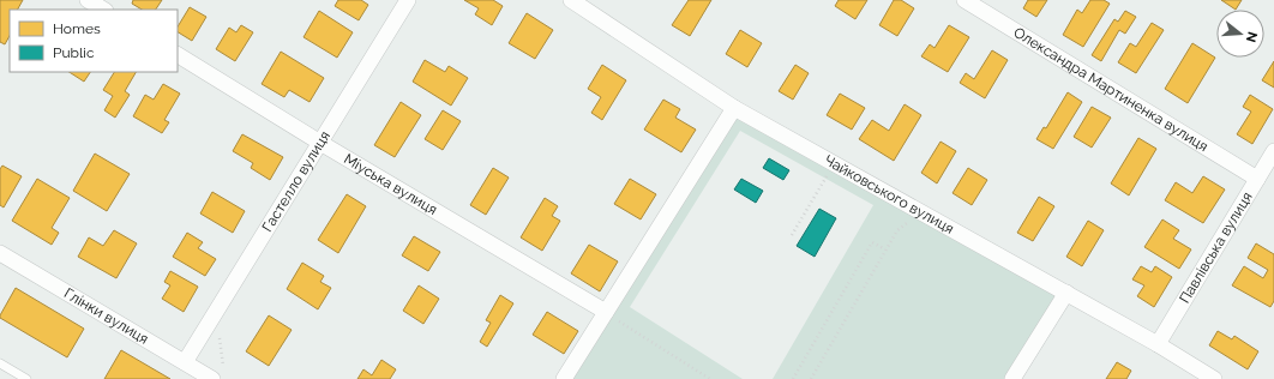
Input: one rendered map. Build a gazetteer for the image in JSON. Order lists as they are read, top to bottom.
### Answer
{
  "streets": {
    "street": [
      "Олександра Мартиненка вулиця",
      "Гастелло вулиця",
      "Міуська вулиця",
      "Чайковського вулиця",
      "Павлівська вулиця",
      "Глінки вулиця"
    ]
  },
  "crossings": [
    ["Олександра Мартиненка вулиця", "Павлівська вулиця"],
    ["Гастелло вулиця", "Міуська вулиця"],
    ["Гастелло вулиця", "Глінки вулиця"],
    ["Чайковського вулиця", "Павлівська вулиця"]
  ],
  "legend": ["Homes", "Public"],
  "north": "right"
}
